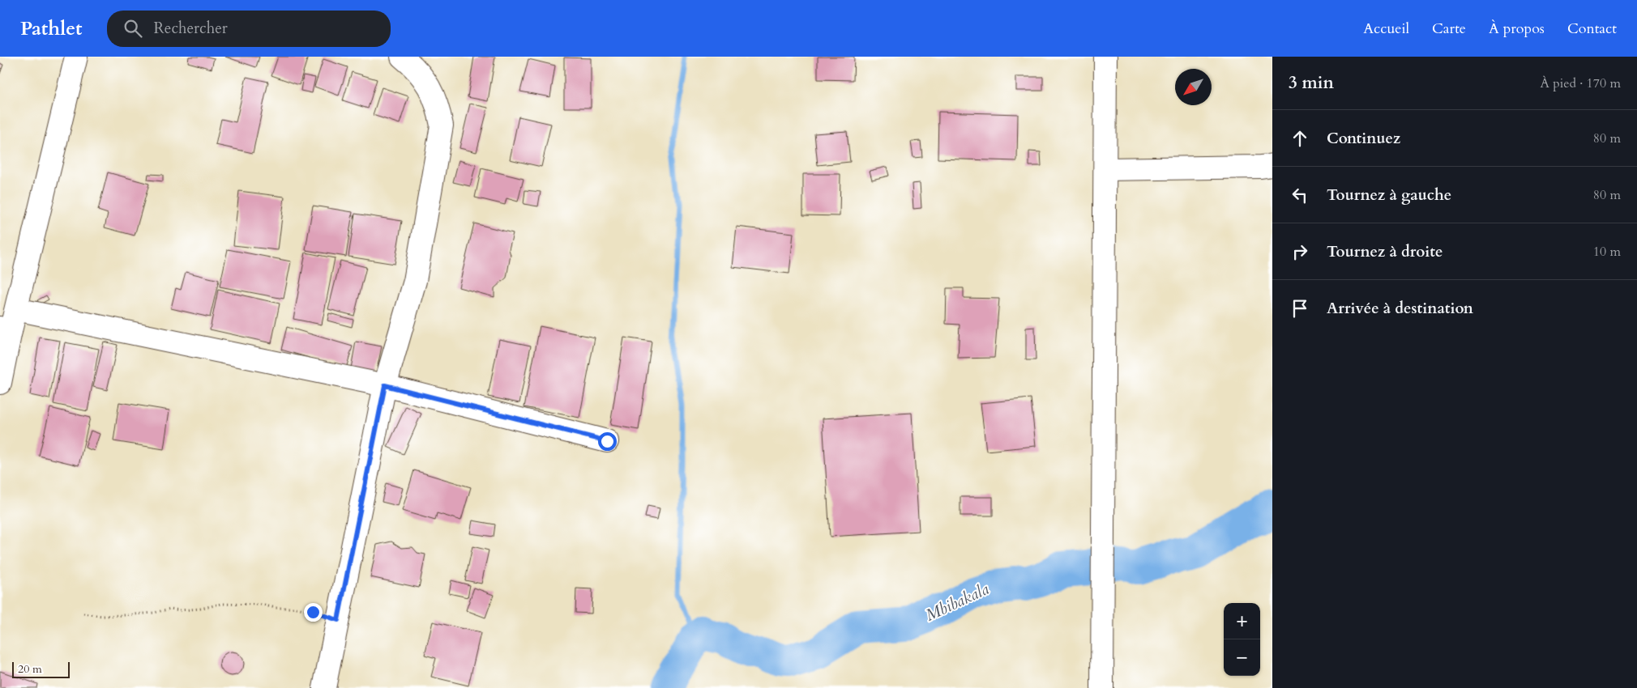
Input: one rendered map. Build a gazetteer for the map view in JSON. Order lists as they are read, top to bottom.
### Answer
{
  "water": ["Mbibakala"],
  "scale_bar": "20 m",
  "north": "bottom left",
  "page": {
    "header": "Pathlet",
    "search": "Rechercher",
    "nav": [
      "Accueil",
      "Carte",
      "À propos",
      "Contact"
    ],
    "heading": ["3 min", "À pied · 170 m"],
    "list": [
      ["Continuez", "80 m"],
      ["Tournez à gauche", "80 m"],
      ["Tournez à droite", "10 m"],
      "Arrivée à destination"
    ],
    "map_buttons": ["+", "−"],
    "scale": "20 m"
  }
}
